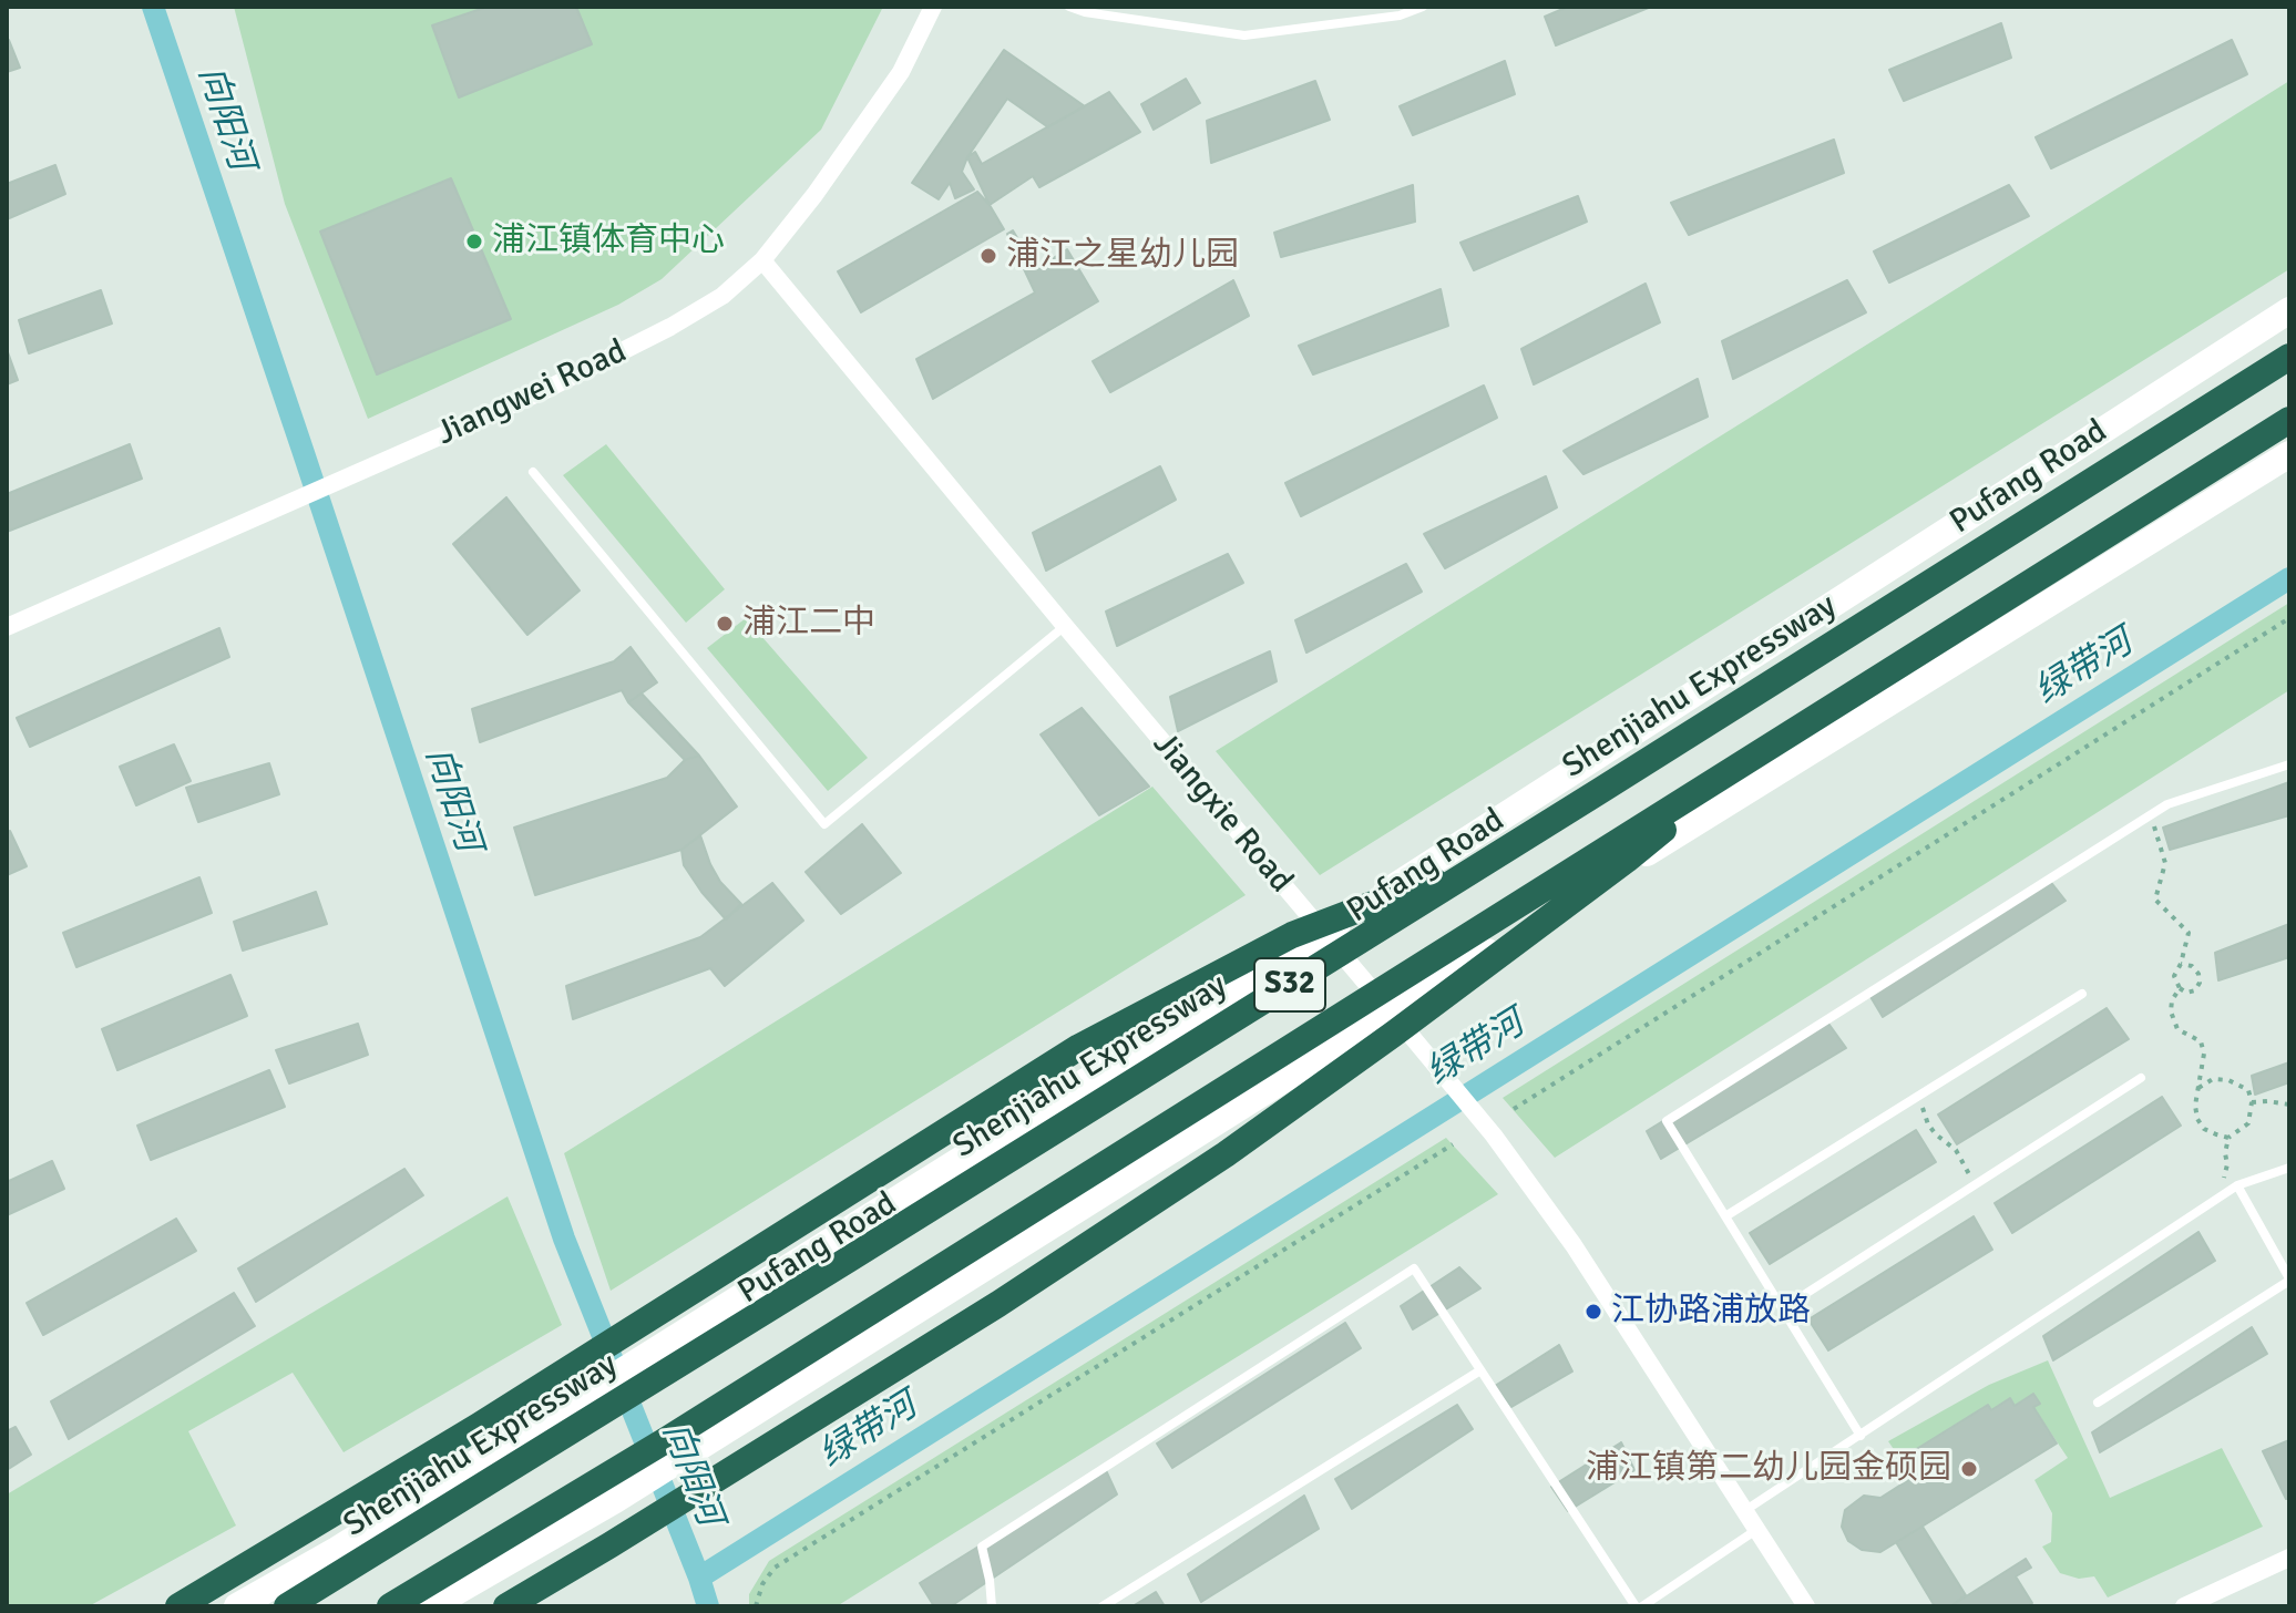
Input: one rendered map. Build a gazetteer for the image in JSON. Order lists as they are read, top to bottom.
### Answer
{
  "streets": {
    "highway": ["Shenjiahu Expressway", "S32"],
    "main road": ["Pufang Road"],
    "street": ["Jiangwei Road", "Jiangxie Road"]
  },
  "crossings": [
    ["Jiangwei Road", "Jiangxie Road"],
    ["Pufang Road", "Jiangxie Road"]
  ],
  "water": ["向阳河", "绿带河"],
  "places": [
    "浦江镇体育中心",
    "浦江之星幼儿园",
    "浦江二中",
    "江协路浦放路",
    "浦江镇第二幼儿园金硕园"
  ]
}
